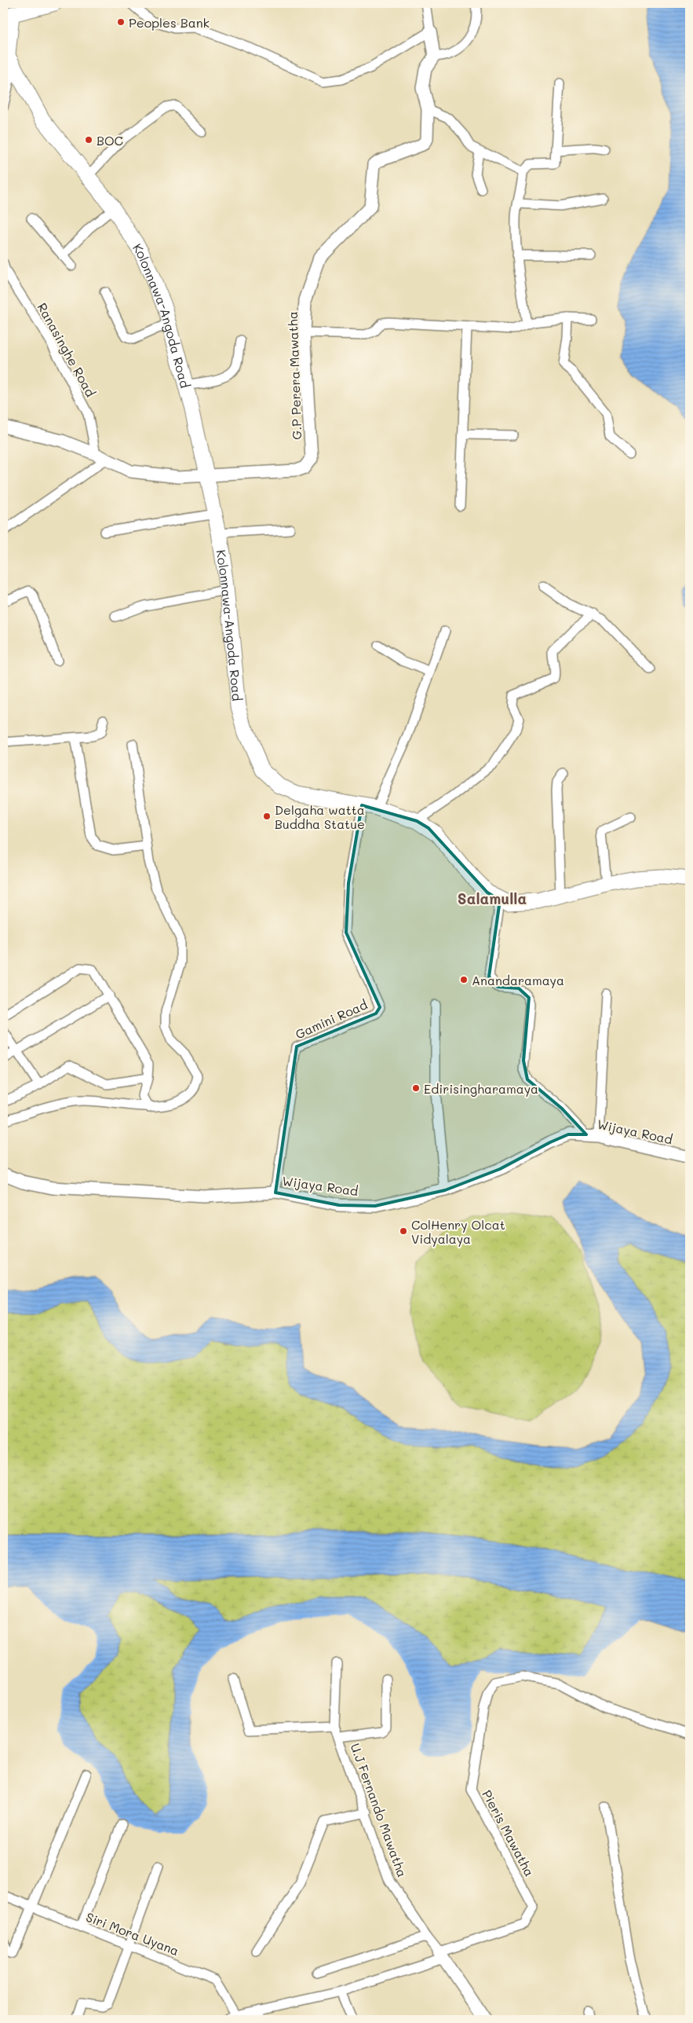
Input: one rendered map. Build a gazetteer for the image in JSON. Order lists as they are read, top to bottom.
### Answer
{
  "streets": {
    "main road": ["Kolonnawa-Angoda Road"],
    "street": [
      "Ranasinghe Road",
      "G.P Perera Mawatha",
      "Gamini Road",
      "Wijaya Road",
      "U.J Fernando Mawatha",
      "Pieris Mawatha",
      "Siri Mora Uyana"
    ]
  },
  "crossings": [
    ["Kolonnawa-Angoda Road", "G.P Perera Mawatha"],
    ["Kolonnawa-Angoda Road", "Gamini Road"],
    ["Gamini Road", "Wijaya Road"],
    ["U.J Fernando Mawatha", "Pieris Mawatha"],
    ["Pieris Mawatha", "Siri Mora Uyana"]
  ],
  "districts": ["Salamulla"],
  "places": [
    "Peoples Bank",
    "BOC",
    "Delgaha watta Buddha Statue",
    "Anandaramaya",
    "Edirisingharamaya",
    "ColHenry Olcat Vidyalaya"
  ]
}
